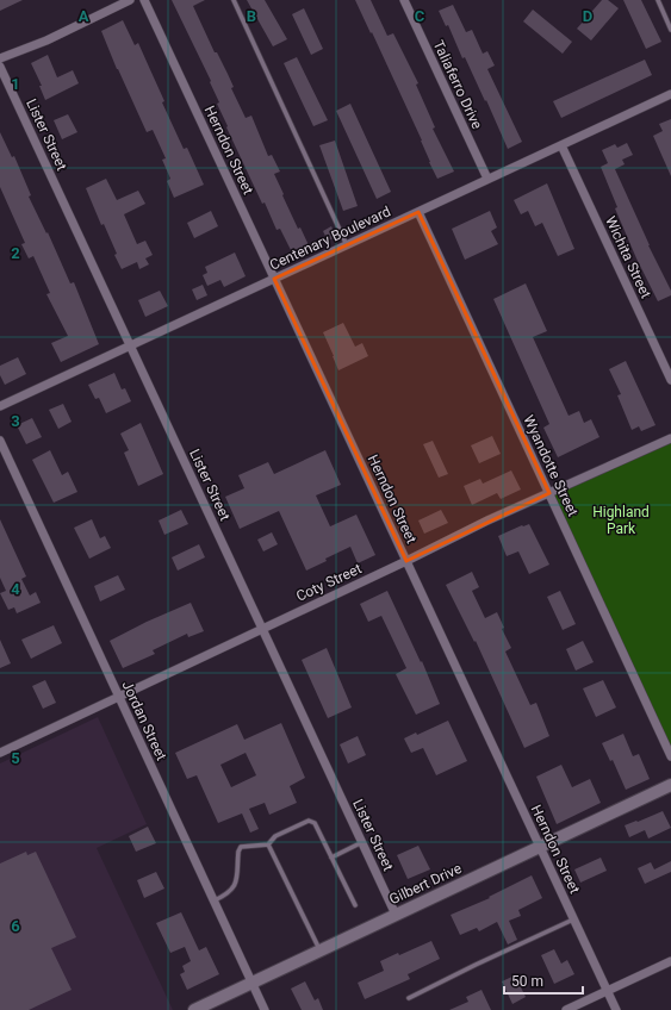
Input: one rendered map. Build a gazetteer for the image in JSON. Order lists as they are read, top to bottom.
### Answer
{
  "streets": {
    "street": [
      "Taliaferro Drive",
      "Lister Street",
      "Herndon Street",
      "Centenary Boulevard",
      "Wichita Street",
      "Wyandotte Street",
      "Coty Street",
      "Jordan Street",
      "Gilbert Drive"
    ]
  },
  "crossings": [
    ["Taliaferro Drive", "Centenary Boulevard"],
    ["Lister Street", "Centenary Boulevard"],
    ["Lister Street", "Coty Street"],
    ["Lister Street", "Gilbert Drive"],
    ["Herndon Street", "Centenary Boulevard"],
    ["Herndon Street", "Coty Street"],
    ["Herndon Street", "Gilbert Drive"],
    ["Centenary Boulevard", "Wichita Street"],
    ["Centenary Boulevard", "Wyandotte Street"],
    ["Wyandotte Street", "Coty Street"],
    ["Coty Street", "Jordan Street"],
    ["Jordan Street", "Gilbert Drive"]
  ],
  "parks": ["Highland Park"],
  "scale_bar": "50 m",
  "grid": {
    "columns": [
      "A",
      "B",
      "C",
      "D"
    ],
    "rows": [
      "1",
      "2",
      "3",
      "4",
      "5",
      "6"
    ]
  }
}
